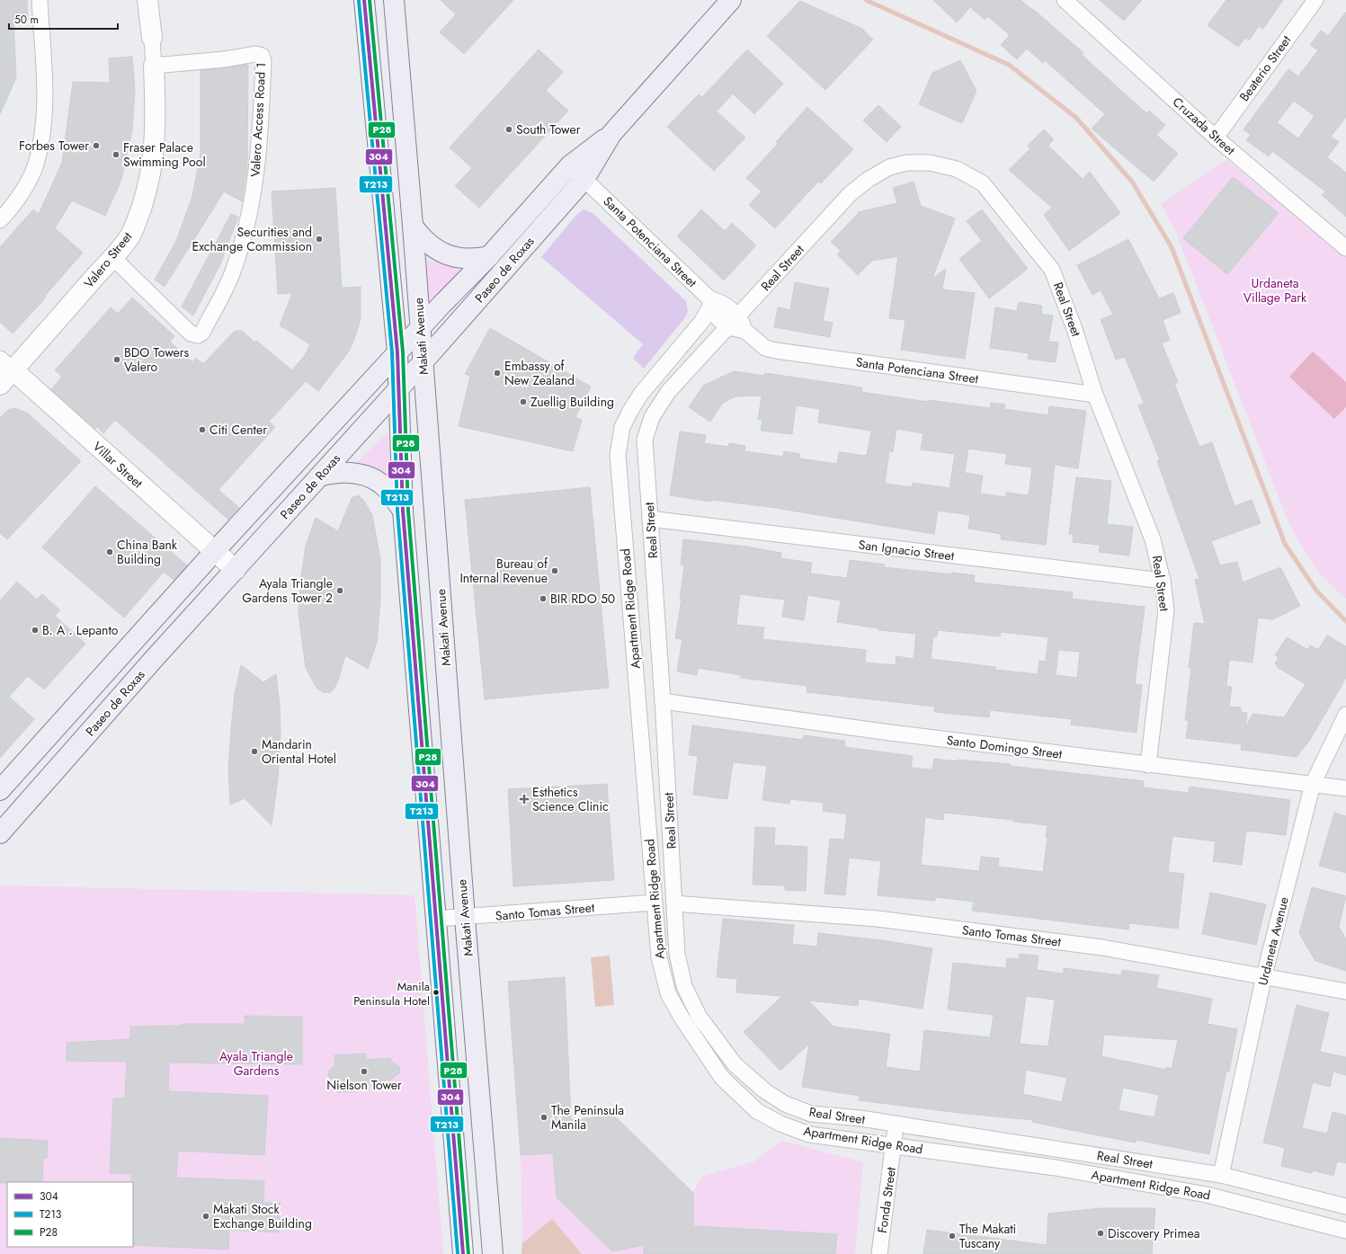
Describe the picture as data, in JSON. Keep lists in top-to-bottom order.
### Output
{
  "streets": {
    "main road": ["Paseo de Roxas", "Makati Avenue"],
    "street": [
      "Beaterio Street",
      "Valero Access Road 1",
      "Cruzada Street",
      "Santa Potenciana Street",
      "Valero Street",
      "Real Street",
      "Villar Street",
      "San Ignacio Street",
      "Apartment Ridge Road",
      "Santo Domingo Street",
      "Santo Tomas Street",
      "Urdaneta Avenue",
      "Fonda Street"
    ]
  },
  "crossings": [
    ["Beaterio Street", "Cruzada Street"],
    ["Valero Access Road 1", "Valero Street"],
    ["Santa Potenciana Street", "Real Street"],
    ["Santa Potenciana Street", "Paseo de Roxas"],
    ["Santa Potenciana Street", "Apartment Ridge Road"],
    ["Valero Street", "Villar Street"],
    ["Real Street", "San Ignacio Street"],
    ["Real Street", "Santo Domingo Street"],
    ["Real Street", "Santo Tomas Street"],
    ["Real Street", "Urdaneta Avenue"],
    ["Real Street", "Fonda Street"],
    ["Paseo de Roxas", "Makati Avenue"],
    ["Paseo de Roxas", "Villar Street"],
    ["Makati Avenue", "Santo Tomas Street"],
    ["Apartment Ridge Road", "Santo Tomas Street"],
    ["Apartment Ridge Road", "Fonda Street"],
    ["Santo Domingo Street", "Urdaneta Avenue"],
    ["Santo Tomas Street", "Urdaneta Avenue"]
  ],
  "parks": ["Urdaneta Village Park", "Ayala Triangle Gardens"],
  "places": {
    "other": [
      "South Tower",
      "Forbes Tower",
      "Fraser Palace Swimming Pool",
      "Securities and Exchange Commission",
      "BDO Towers Valero",
      "Embassy of New Zealand",
      "Zuellig Building",
      "Citi Center",
      "China Bank Building",
      "Bureau of Internal Revenue",
      "Ayala Triangle Gardens Tower 2",
      "BIR RDO 50",
      "B. A . Lepanto",
      "Mandarin Oriental Hotel",
      "Manila Peninsula Hotel",
      "Nielson Tower",
      "The Peninsula Manila",
      "Makati Stock Exchange Building",
      "Discovery Primea",
      "The Makati Tuscany"
    ],
    "health": ["Esthetics Science Clinic"]
  },
  "lines": ["transit line 304", "transit line P28", "transit line T213"],
  "legend": ["304", "T213", "P28"],
  "scale_bar": "50 m"
}
